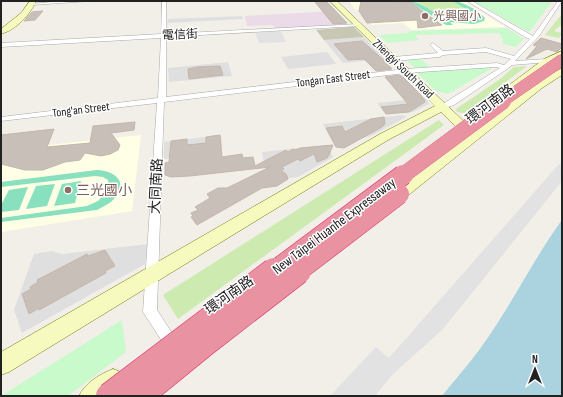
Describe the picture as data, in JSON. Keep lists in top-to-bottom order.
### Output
{
  "streets": {
    "highway": ["New Taipei Huanhe Expressaway"],
    "street": [
      "電信街",
      "Zhengyi South Road",
      "Tongan East Street",
      "環河南路",
      "Tong'an Street",
      "大同南路"
    ]
  },
  "crossings": [
    ["電信街", "Zhengyi South Road"],
    ["電信街", "大同南路"],
    ["Zhengyi South Road", "Tongan East Street"],
    ["Zhengyi South Road", "環河南路"],
    ["Tongan East Street", "環河南路"],
    ["Tongan East Street", "Tong'an Street"],
    ["Tongan East Street", "大同南路"],
    ["Tongan East Street", "New Taipei Huanhe Expressaway"],
    ["環河南路", "大同南路"],
    ["環河南路", "New Taipei Huanhe Expressaway"],
    ["Tong'an Street", "大同南路"]
  ],
  "places": ["光興國小", "三光國小"],
  "north": "top"
}
